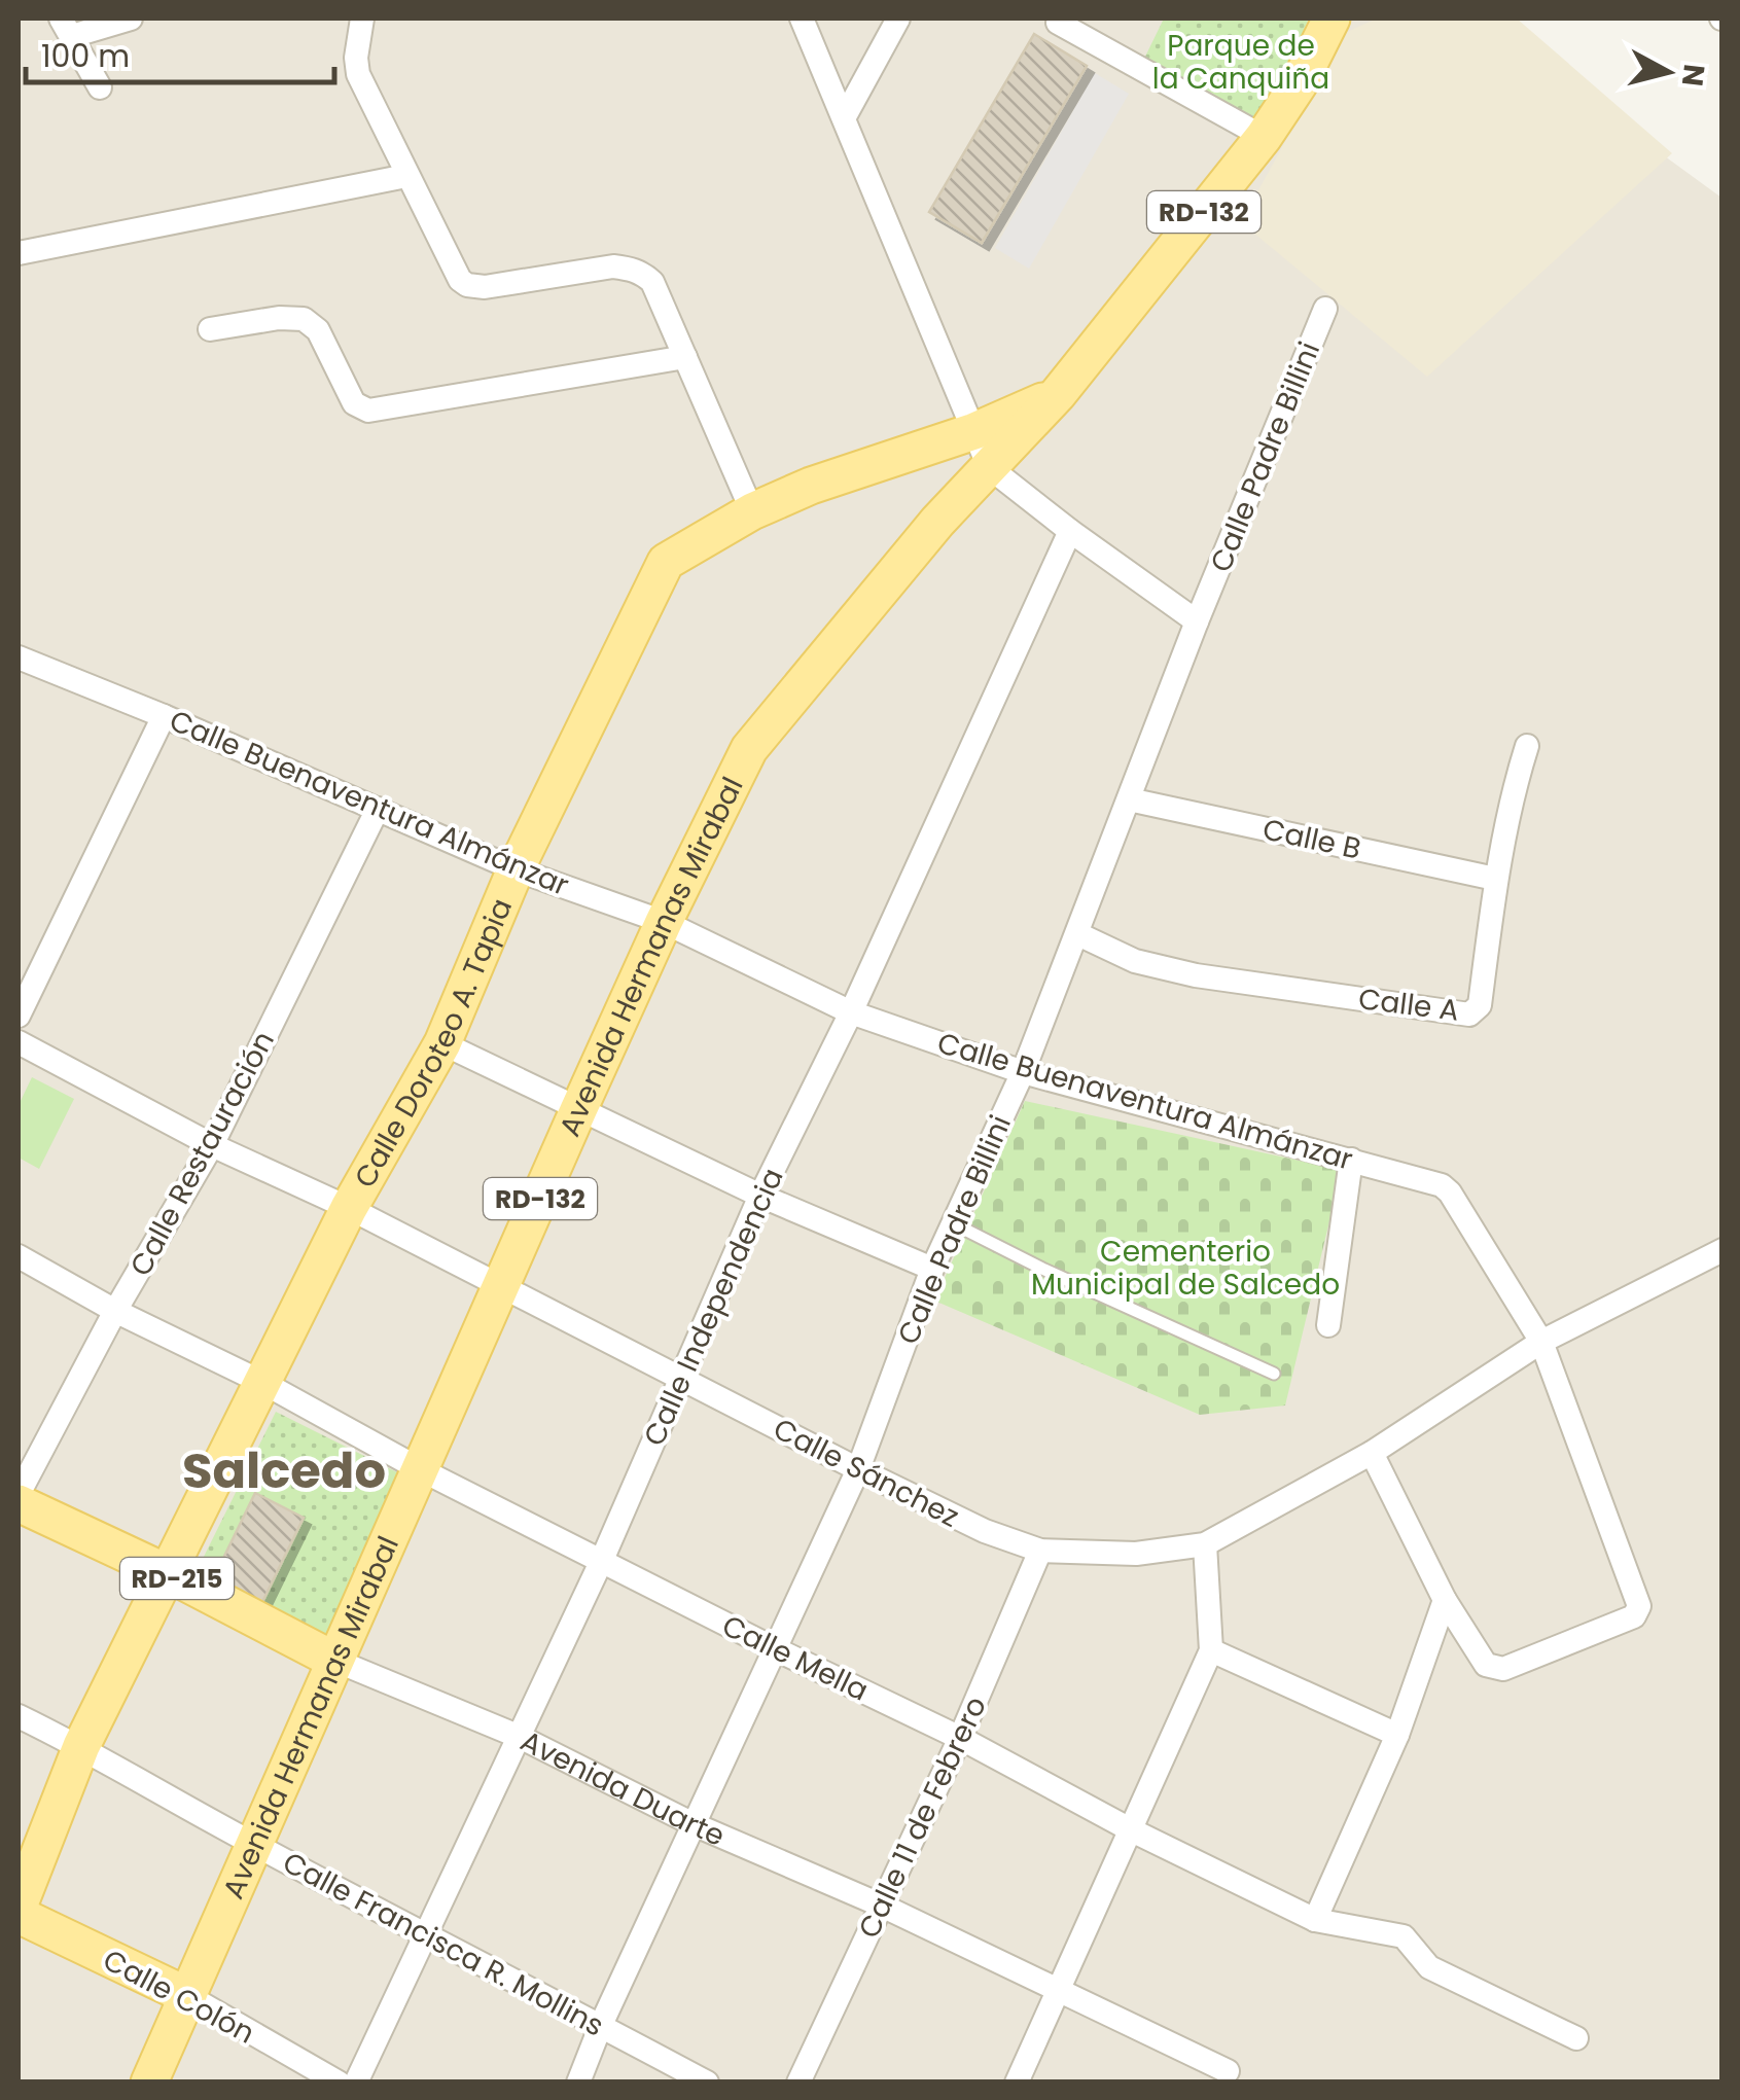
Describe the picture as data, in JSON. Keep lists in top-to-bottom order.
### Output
{
  "streets": {
    "main road": [
      "RD-132",
      "Avenida Hermanas Mirabal",
      "Calle Doroteo A. Tapia",
      "RD-215",
      "Avenida Duarte",
      "Calle Colón"
    ],
    "street": [
      "Calle Padre Billini",
      "Calle Buenaventura Almánzar",
      "Calle B",
      "Calle A",
      "Calle Restauración",
      "Calle Independencia",
      "Calle Sánchez",
      "Calle Mella",
      "Calle 11 de Febrero",
      "Calle Francisca R. Mollins"
    ]
  },
  "crossings": [
    ["Calle Padre Billini", "Calle Buenaventura Almánzar"],
    ["Calle Padre Billini", "Calle B"],
    ["Calle Padre Billini", "Calle A"],
    ["Calle Padre Billini", "Calle Sánchez"],
    ["Calle Padre Billini", "Calle Mella"],
    ["Calle Padre Billini", "Avenida Duarte"],
    ["Calle Padre Billini", "Calle Francisca R. Mollins"],
    ["Calle Buenaventura Almánzar", "Avenida Hermanas Mirabal"],
    ["Calle Buenaventura Almánzar", "Calle Doroteo A. Tapia"],
    ["Calle Buenaventura Almánzar", "Calle Restauración"],
    ["Calle Buenaventura Almánzar", "Calle Independencia"],
    ["Calle Buenaventura Almánzar", "Calle Sánchez"],
    ["Calle B", "Calle A"],
    ["Avenida Hermanas Mirabal", "Calle Doroteo A. Tapia"],
    ["Avenida Hermanas Mirabal", "Calle Sánchez"],
    ["Avenida Hermanas Mirabal", "Calle Mella"],
    ["Avenida Hermanas Mirabal", "Avenida Duarte"],
    ["Avenida Hermanas Mirabal", "Calle Francisca R. Mollins"],
    ["Avenida Hermanas Mirabal", "Calle Colón"],
    ["Calle Doroteo A. Tapia", "Calle Sánchez"],
    ["Calle Doroteo A. Tapia", "Calle Mella"],
    ["Calle Doroteo A. Tapia", "Avenida Duarte"],
    ["Calle Doroteo A. Tapia", "Calle Francisca R. Mollins"],
    ["Calle Doroteo A. Tapia", "Calle Colón"],
    ["Calle Restauración", "Calle Sánchez"],
    ["Calle Restauración", "Calle Mella"],
    ["Calle Independencia", "Calle Sánchez"],
    ["Calle Independencia", "Calle Mella"],
    ["Calle Independencia", "Avenida Duarte"],
    ["Calle Independencia", "Calle Francisca R. Mollins"],
    ["Calle Sánchez", "Calle 11 de Febrero"],
    ["Calle Mella", "Calle 11 de Febrero"],
    ["Avenida Duarte", "Calle 11 de Febrero"]
  ],
  "districts": ["Salcedo"],
  "parks": ["Parque de la Canquiña", "Cementerio Municipal de Salcedo"],
  "scale_bar": "100 m",
  "north": "right"
}
